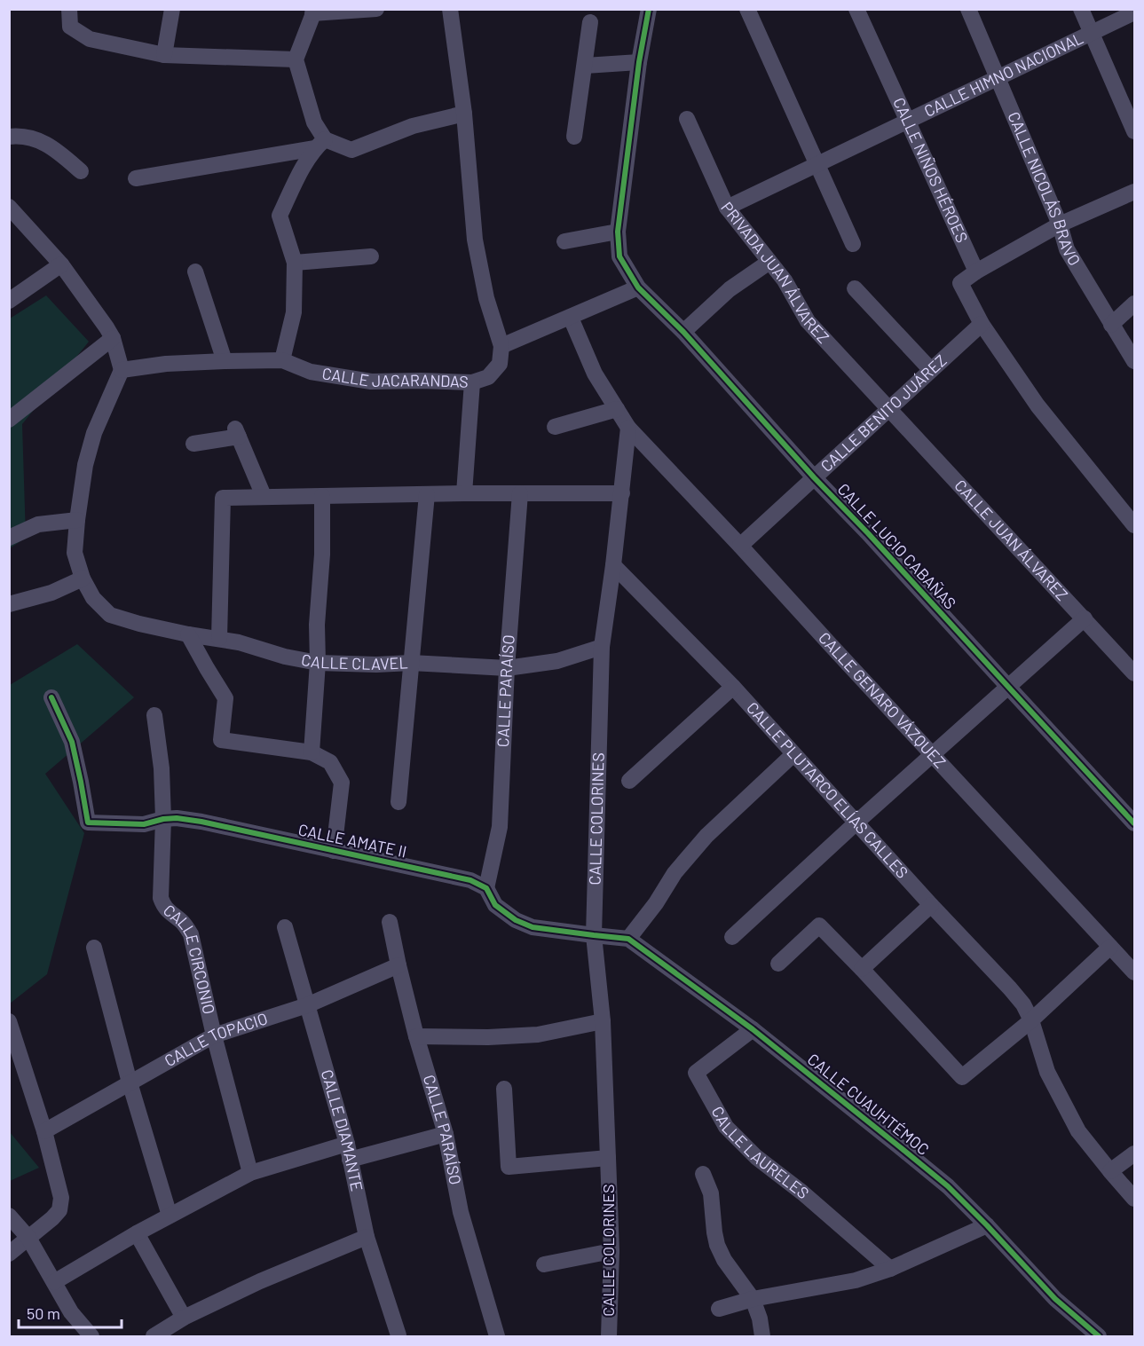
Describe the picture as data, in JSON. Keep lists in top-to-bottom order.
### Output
{
  "streets": {
    "street": [
      "CALLE HIMNO NACIONAL",
      "CALLE NIÑOS HÉROES",
      "CALLE NICOLÁS BRAVO",
      "PRIVADA JUAN ÁLVAREZ",
      "CALLE JACARANDAS",
      "CALLE BENITO JUÁREZ",
      "CALLE JUAN ÁLVAREZ",
      "CALLE LUCIO CABAÑAS",
      "CALLE CLAVEL",
      "CALLE PARAÍSO",
      "CALLE GENARO VÁZQUEZ",
      "CALLE PLUTARCO ELÍAS CALLES",
      "CALLE COLORINES",
      "CALLE AMATE II",
      "CALLE CIRCONIO",
      "CALLE TOPACIO",
      "CALLE CUAUHTÉMOC",
      "CALLE DIAMANTE",
      "CALLE LAURELES"
    ]
  },
  "crossings": [
    ["CALLE HIMNO NACIONAL", "CALLE NIÑOS HÉROES"],
    ["CALLE HIMNO NACIONAL", "CALLE NICOLÁS BRAVO"],
    ["CALLE HIMNO NACIONAL", "PRIVADA JUAN ÁLVAREZ"],
    ["PRIVADA JUAN ÁLVAREZ", "CALLE BENITO JUÁREZ"],
    ["PRIVADA JUAN ÁLVAREZ", "CALLE JUAN ÁLVAREZ"],
    ["CALLE BENITO JUÁREZ", "CALLE JUAN ÁLVAREZ"],
    ["CALLE BENITO JUÁREZ", "CALLE LUCIO CABAÑAS"],
    ["CALLE BENITO JUÁREZ", "CALLE GENARO VÁZQUEZ"],
    ["CALLE CLAVEL", "CALLE PARAÍSO"],
    ["CALLE CLAVEL", "CALLE COLORINES"],
    ["CALLE PARAÍSO", "CALLE AMATE II"],
    ["CALLE PARAÍSO", "CALLE TOPACIO"],
    ["CALLE GENARO VÁZQUEZ", "CALLE COLORINES"],
    ["CALLE PLUTARCO ELÍAS CALLES", "CALLE COLORINES"],
    ["CALLE AMATE II", "CALLE CIRCONIO"],
    ["CALLE CIRCONIO", "CALLE TOPACIO"],
    ["CALLE TOPACIO", "CALLE DIAMANTE"],
    ["CALLE CUAUHTÉMOC", "CALLE LAURELES"]
  ],
  "scale_bar": "50 m"
}
